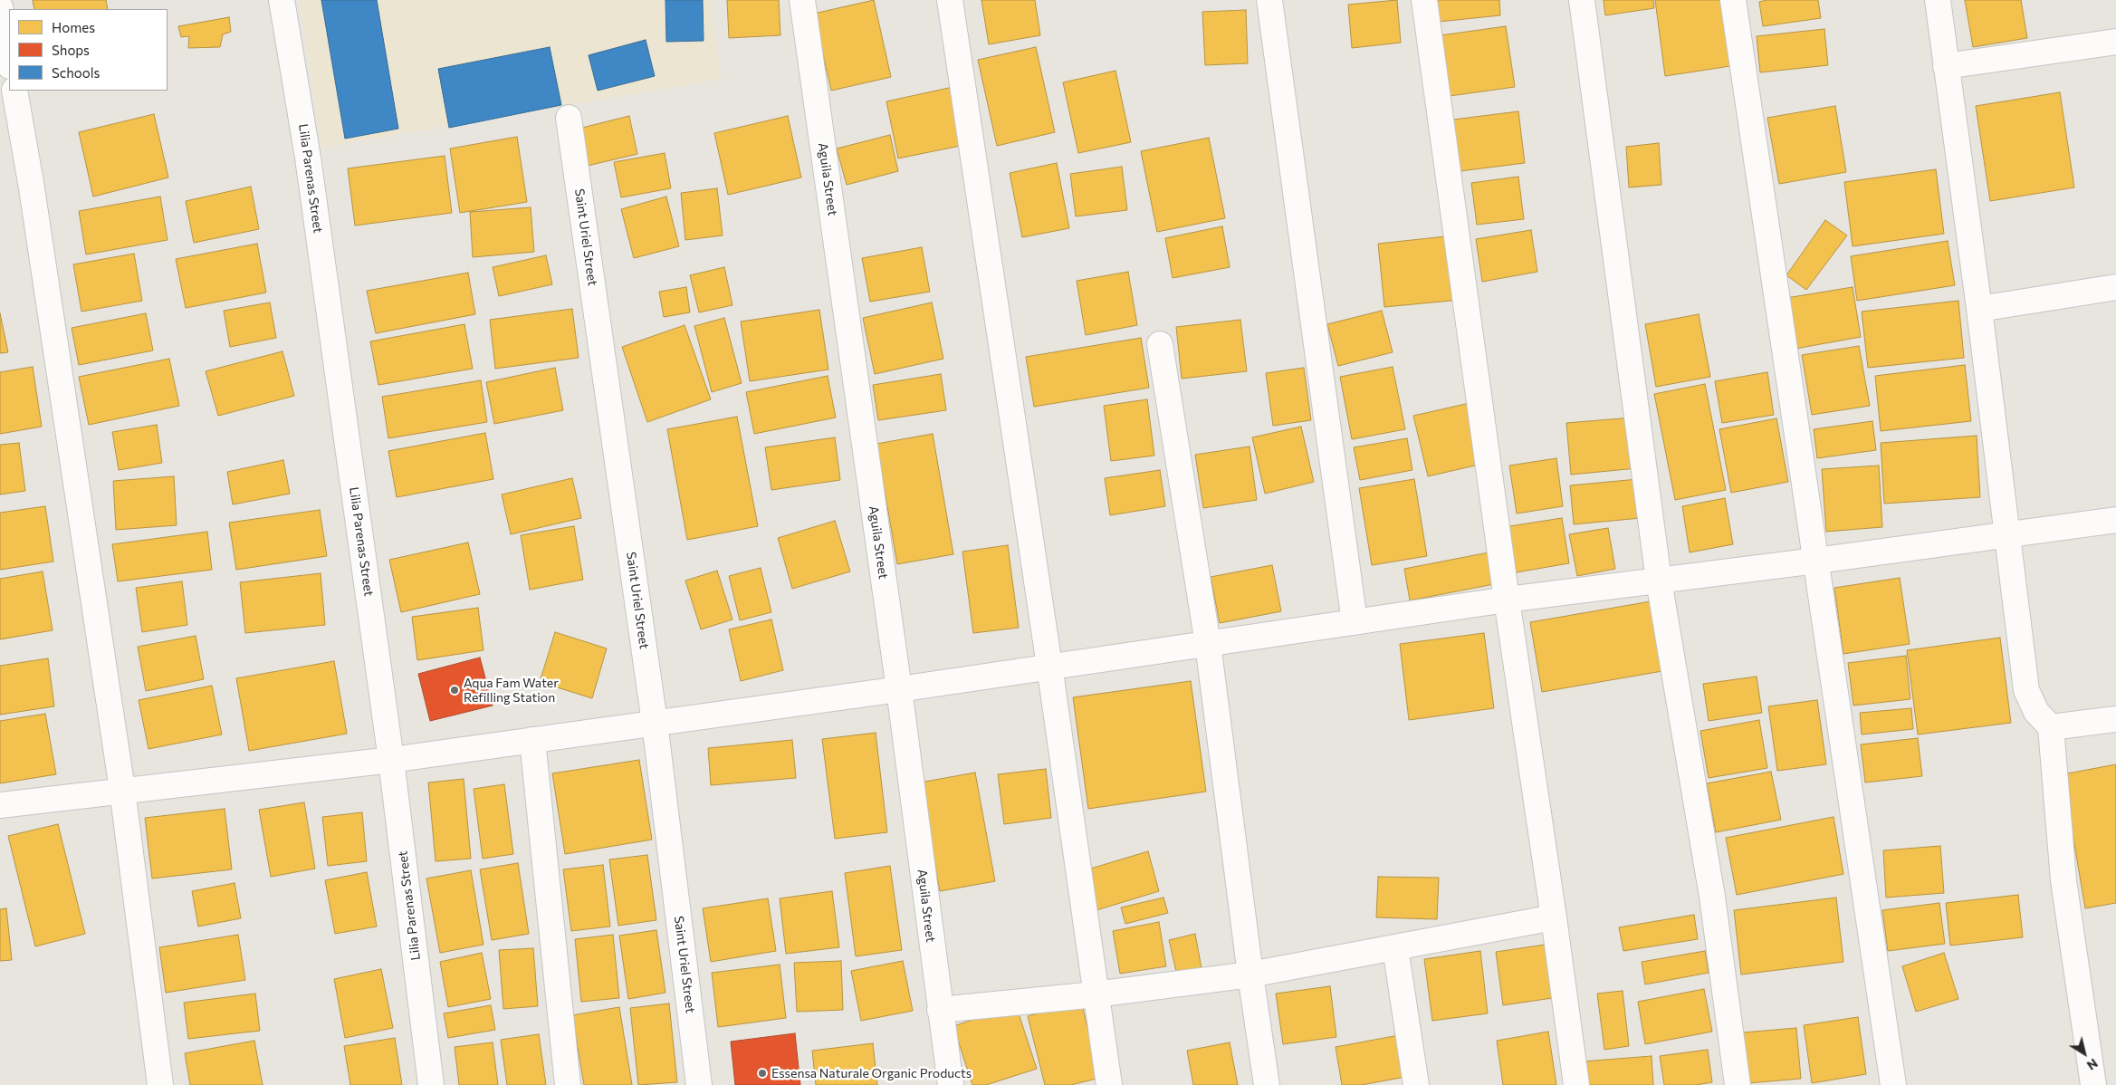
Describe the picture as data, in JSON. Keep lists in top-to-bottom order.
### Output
{
  "streets": {
    "street": ["Lilia Parenas Street", "Aguila Street", "Saint Uriel Street"]
  },
  "places": ["Aqua Fam Water Refilling Station", "Essensa Naturale Organic Products"],
  "legend": ["Homes", "Shops", "Schools"],
  "north": "bottom right"
}
